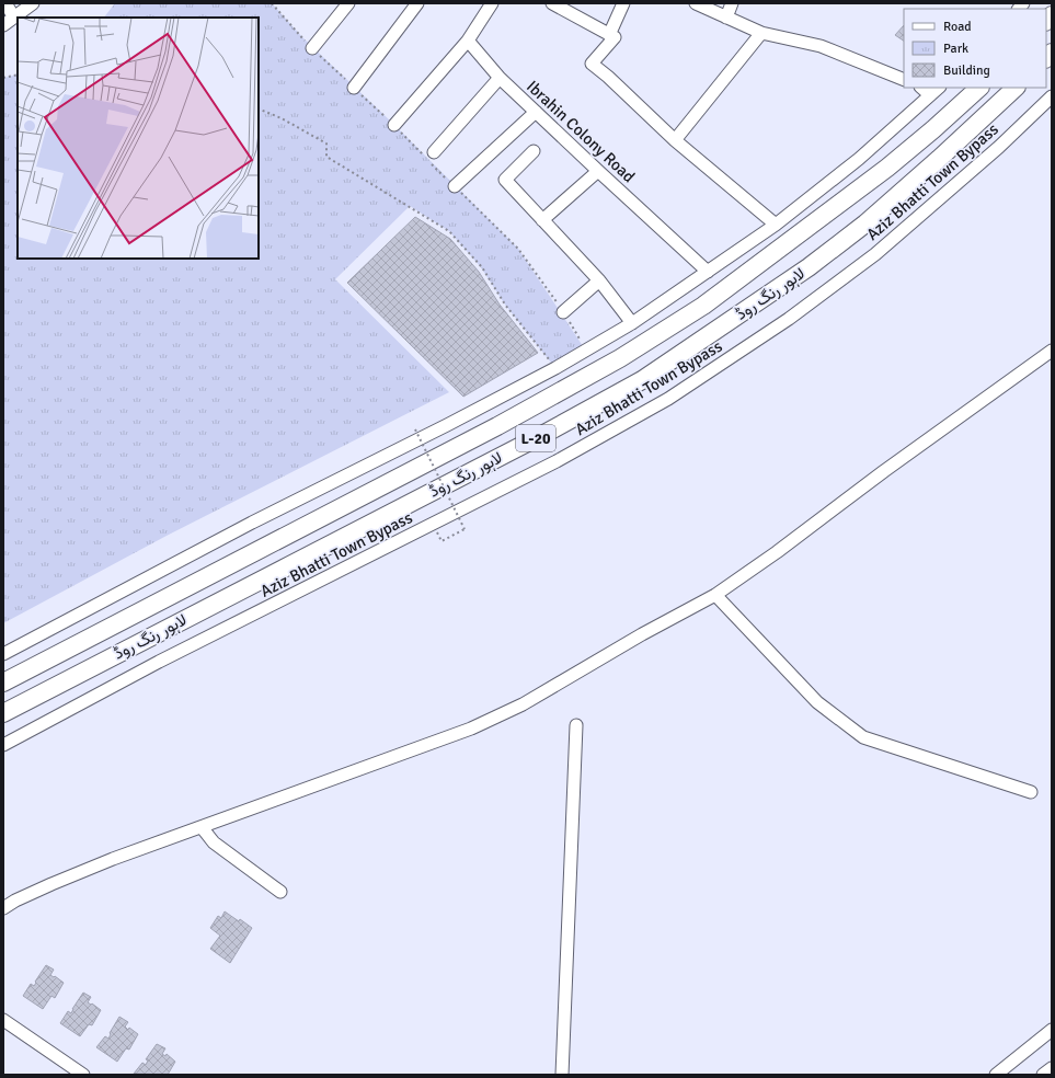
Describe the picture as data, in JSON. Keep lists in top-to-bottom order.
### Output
{
  "streets": {
    "highway": ["لاہور رنگ روڈ", "L-20"],
    "street": ["Ibrahin Colony Road", "Aziz Bhatti Town Bypass"]
  },
  "legend": ["Road", "Park", "Building"]
}
